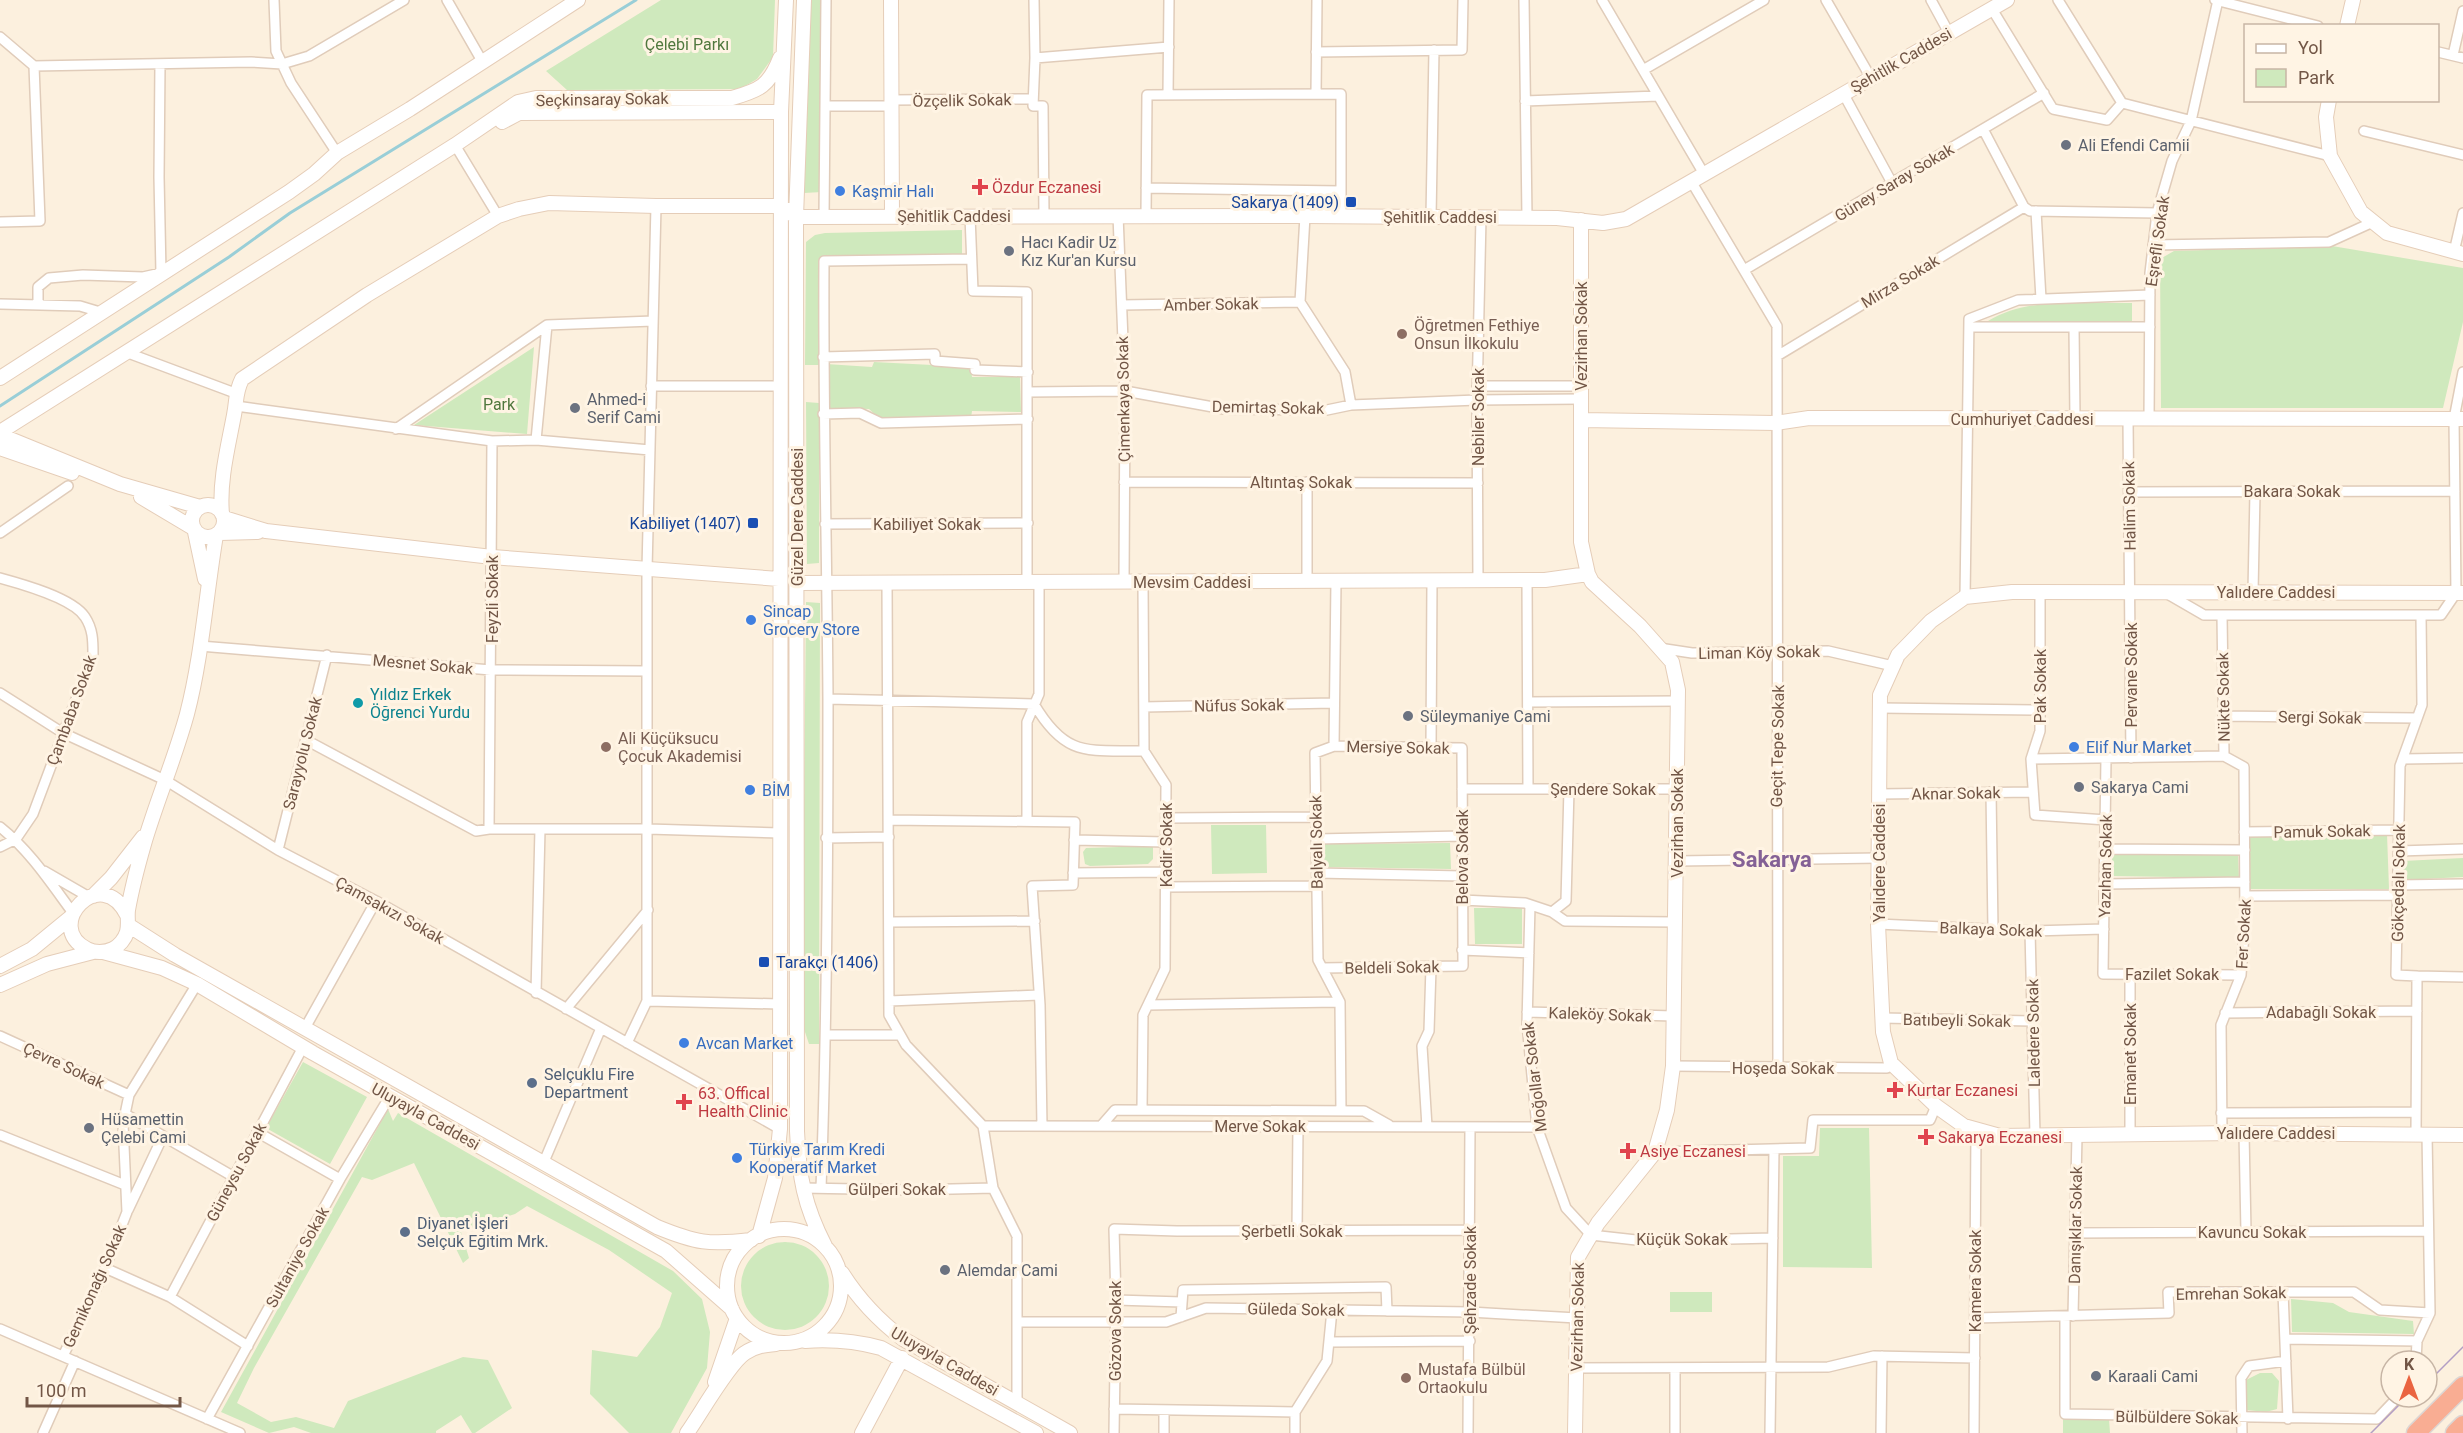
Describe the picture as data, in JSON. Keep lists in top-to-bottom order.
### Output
{
  "streets": {
    "street": [
      "Şehitlik Caddesi",
      "Seçkinsaray Sokak",
      "Özçelik Sokak",
      "Güney Saray Sokak",
      "Eşrefli Sokak",
      "Mirza Sokak",
      "Amber Sokak",
      "Vezirhan Sokak",
      "Çimenkaya Sokak",
      "Demirtaş Sokak",
      "Nebiler Sokak",
      "Cumhuriyet Caddesi",
      "Altıntaş Sokak",
      "Bakara Sokak",
      "Halim Sokak",
      "Güzel Dere Caddesi",
      "Kabiliyet Sokak",
      "Mevsim Caddesi",
      "Yalıdere Caddesi",
      "Feyzli Sokak",
      "Liman Köy Sokak",
      "Mesnet Sokak",
      "Pervane Sokak",
      "Pak Sokak",
      "Nükte Sokak",
      "Nüfus Sokak",
      "Çambaba Sokak",
      "Sergi Sokak",
      "Geçit Tepe Sokak",
      "Mersiye Sokak",
      "Sarayyolu Sokak",
      "Şendere Sokak",
      "Aknar Sokak",
      "Pamuk Sokak",
      "Balyalı Sokak",
      "Kadir Sokak",
      "Belova Sokak",
      "Yazıhan Sokak",
      "Gökçedalı Sokak",
      "Çamsakızı Sokak",
      "Balkaya Sokak",
      "Fer Sokak",
      "Beldeli Sokak",
      "Fazilet Sokak",
      "Adabağlı Sokak",
      "Kaleköy Sokak",
      "Batıbeyli Sokak",
      "Laledere Sokak",
      "Emanet Sokak",
      "Çevre Sokak",
      "Hoşeda Sokak",
      "Moğollar Sokak",
      "Uluyayla Caddesi",
      "Merve Sokak",
      "Güneysu Sokak",
      "Gülperi Sokak",
      "Danışıklar Sokak",
      "Şerbetli Sokak",
      "Kavuncu Sokak",
      "Küçük Sokak",
      "Sultaniye Sokak",
      "Şehzade Sokak",
      "Kamera Sokak",
      "Gemikonağı Sokak",
      "Emrehan Sokak",
      "Güleda Sokak",
      "Gözova Sokak",
      "Bülbüldere Sokak"
    ]
  },
  "crossings": [
    ["Şehitlik Caddesi", "Vezirhan Sokak"],
    ["Şehitlik Caddesi", "Çimenkaya Sokak"],
    ["Şehitlik Caddesi", "Nebiler Sokak"],
    ["Şehitlik Caddesi", "Güzel Dere Caddesi"],
    ["Şehitlik Caddesi", "Geçit Tepe Sokak"],
    ["Seçkinsaray Sokak", "Güzel Dere Caddesi"],
    ["Güney Saray Sokak", "Geçit Tepe Sokak"],
    ["Eşrefli Sokak", "Cumhuriyet Caddesi"],
    ["Mirza Sokak", "Geçit Tepe Sokak"],
    ["Amber Sokak", "Çimenkaya Sokak"],
    ["Vezirhan Sokak", "Demirtaş Sokak"],
    ["Vezirhan Sokak", "Cumhuriyet Caddesi"],
    ["Vezirhan Sokak", "Mevsim Caddesi"],
    ["Vezirhan Sokak", "Liman Köy Sokak"],
    ["Vezirhan Sokak", "Şendere Sokak"],
    ["Vezirhan Sokak", "Kaleköy Sokak"],
    ["Vezirhan Sokak", "Hoşeda Sokak"],
    ["Vezirhan Sokak", "Moğollar Sokak"],
    ["Vezirhan Sokak", "Küçük Sokak"],
    ["Vezirhan Sokak", "Güleda Sokak"],
    ["Çimenkaya Sokak", "Demirtaş Sokak"],
    ["Çimenkaya Sokak", "Altıntaş Sokak"],
    ["Çimenkaya Sokak", "Mevsim Caddesi"],
    ["Demirtaş Sokak", "Nebiler Sokak"],
    ["Nebiler Sokak", "Altıntaş Sokak"],
    ["Nebiler Sokak", "Mevsim Caddesi"],
    ["Cumhuriyet Caddesi", "Halim Sokak"],
    ["Cumhuriyet Caddesi", "Geçit Tepe Sokak"],
    ["Bakara Sokak", "Halim Sokak"],
    ["Halim Sokak", "Yalıdere Caddesi"],
    ["Halim Sokak", "Pervane Sokak"],
    ["Güzel Dere Caddesi", "Mevsim Caddesi"],
    ["Güzel Dere Caddesi", "Çamsakızı Sokak"],
    ["Güzel Dere Caddesi", "Uluyayla Caddesi"],
    ["Güzel Dere Caddesi", "Gülperi Sokak"],
    ["Mevsim Caddesi", "Şendere Sokak"],
    ["Yalıdere Caddesi", "Liman Köy Sokak"],
    ["Yalıdere Caddesi", "Pervane Sokak"],
    ["Yalıdere Caddesi", "Pak Sokak"],
    ["Yalıdere Caddesi", "Aknar Sokak"],
    ["Yalıdere Caddesi", "Balkaya Sokak"],
    ["Yalıdere Caddesi", "Fer Sokak"],
    ["Yalıdere Caddesi", "Batıbeyli Sokak"],
    ["Yalıdere Caddesi", "Laledere Sokak"],
    ["Yalıdere Caddesi", "Emanet Sokak"],
    ["Yalıdere Caddesi", "Hoşeda Sokak"],
    ["Yalıdere Caddesi", "Danışıklar Sokak"],
    ["Yalıdere Caddesi", "Kamera Sokak"],
    ["Feyzli Sokak", "Mesnet Sokak"],
    ["Liman Köy Sokak", "Geçit Tepe Sokak"],
    ["Mesnet Sokak", "Sarayyolu Sokak"],
    ["Pak Sokak", "Aknar Sokak"],
    ["Pak Sokak", "Yazıhan Sokak"],
    ["Nükte Sokak", "Sergi Sokak"],
    ["Nükte Sokak", "Fer Sokak"],
    ["Çambaba Sokak", "Çamsakızı Sokak"],
    ["Sergi Sokak", "Gökçedalı Sokak"],
    ["Geçit Tepe Sokak", "Hoşeda Sokak"],
    ["Mersiye Sokak", "Balyalı Sokak"],
    ["Mersiye Sokak", "Belova Sokak"],
    ["Sarayyolu Sokak", "Çamsakızı Sokak"],
    ["Şendere Sokak", "Belova Sokak"],
    ["Pamuk Sokak", "Gökçedalı Sokak"],
    ["Pamuk Sokak", "Fer Sokak"],
    ["Balyalı Sokak", "Beldeli Sokak"],
    ["Belova Sokak", "Beldeli Sokak"],
    ["Yazıhan Sokak", "Balkaya Sokak"],
    ["Yazıhan Sokak", "Fazilet Sokak"],
    ["Balkaya Sokak", "Laledere Sokak"],
    ["Fer Sokak", "Fazilet Sokak"],
    ["Fer Sokak", "Adabağlı Sokak"],
    ["Fazilet Sokak", "Emanet Sokak"],
    ["Kaleköy Sokak", "Moğollar Sokak"],
    ["Batıbeyli Sokak", "Laledere Sokak"],
    ["Çevre Sokak", "Gemikonağı Sokak"],
    ["Moğollar Sokak", "Merve Sokak"],
    ["Moğollar Sokak", "Küçük Sokak"],
    ["Uluyayla Caddesi", "Güneysu Sokak"],
    ["Uluyayla Caddesi", "Sultaniye Sokak"],
    ["Uluyayla Caddesi", "Gemikonağı Sokak"],
    ["Merve Sokak", "Şehzade Sokak"],
    ["Danışıklar Sokak", "Kavuncu Sokak"],
    ["Danışıklar Sokak", "Emrehan Sokak"],
    ["Danışıklar Sokak", "Bülbüldere Sokak"],
    ["Şerbetli Sokak", "Şehzade Sokak"],
    ["Şerbetli Sokak", "Gözova Sokak"],
    ["Şehzade Sokak", "Güleda Sokak"],
    ["Kamera Sokak", "Emrehan Sokak"],
    ["Güleda Sokak", "Gözova Sokak"]
  ],
  "districts": ["Sakarya"],
  "parks": ["Çelebi Parkı", "Park"],
  "places": {
    "other": [
      "Ali Efendi Camii",
      "Kaşmir Halı",
      "Hacı Kadir Uz Kız Kur'an Kursu",
      "Öğretmen Fethiye Onsun İlkokulu",
      "Ahmed-i Serif Cami",
      "Sincap Grocery Store",
      "Yıldız Erkek Öğrenci Yurdu",
      "Süleymaniye Cami",
      "Ali Küçüksucu Çocuk Akademisi",
      "Elif Nur Market",
      "Sakarya Cami",
      "BİM",
      "Avcan Market",
      "Selçuklu Fire Department",
      "Hüsamettin Çelebi Cami",
      "Türkiye Tarım Kredi Kooperatif Market",
      "Diyanet İşleri Selçuk Eğitim Mrk.",
      "Alemdar Cami",
      "Karaali Cami",
      "Mustafa Bülbül Ortaokulu"
    ],
    "health": [
      "Özdur Eczanesi",
      "Kurtar Eczanesi",
      "63. Offical Health Clinic",
      "Sakarya Eczanesi",
      "Asiye Eczanesi"
    ],
    "transit": ["Sakarya (1409)", "Kabiliyet (1407)", "Tarakçı (1406)"]
  },
  "legend": ["Yol", "Park"],
  "scale_bar": "100 m",
  "north": "top"
}
